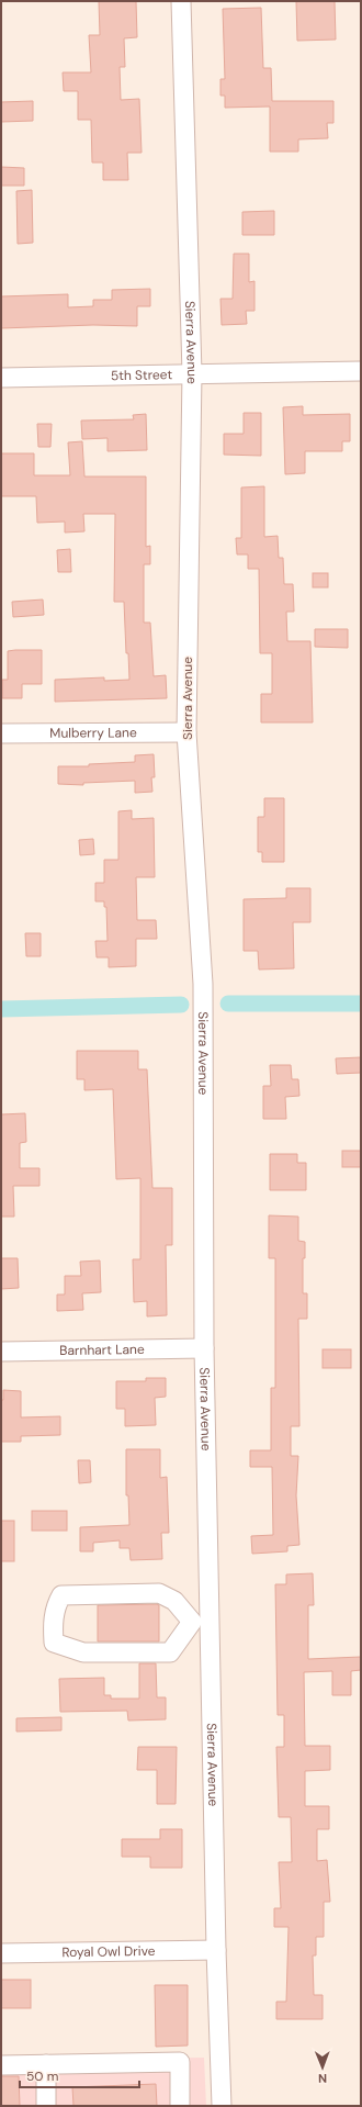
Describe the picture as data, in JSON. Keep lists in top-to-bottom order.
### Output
{
  "streets": {
    "street": [
      "Sierra Avenue",
      "5th Street",
      "Mulberry Lane",
      "Barnhart Lane",
      "Royal Owl Drive"
    ]
  },
  "crossings": [
    ["Sierra Avenue", "5th Street"],
    ["Sierra Avenue", "Mulberry Lane"],
    ["Sierra Avenue", "Barnhart Lane"],
    ["Sierra Avenue", "Royal Owl Drive"]
  ],
  "scale_bar": "50 m",
  "north": "bottom"
}
